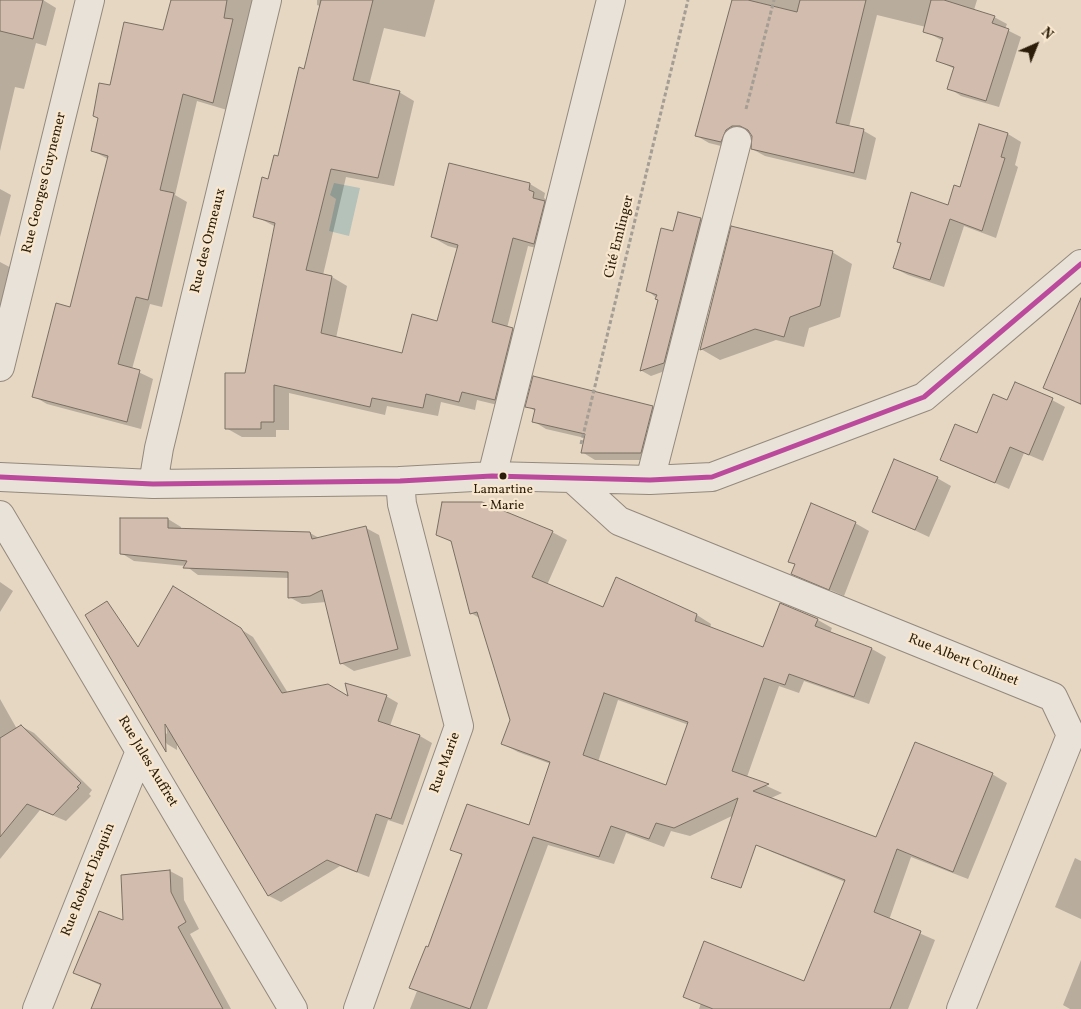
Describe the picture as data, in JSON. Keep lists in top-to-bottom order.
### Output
{
  "streets": {
    "street": [
      "Rue Georges Guynemer",
      "Rue des Ormeaux",
      "Rue Albert Collinet",
      "Rue Jules Auffret",
      "Rue Marie",
      "Rue Robert Diaquin"
    ],
    "path": ["Cité Emlinger"]
  },
  "crossings": [
    ["Cité Emlinger", "Rue Albert Collinet"],
    ["Rue Jules Auffret", "Rue Robert Diaquin"]
  ],
  "places": ["Lamartine - Marie"],
  "north": "top right"
}
